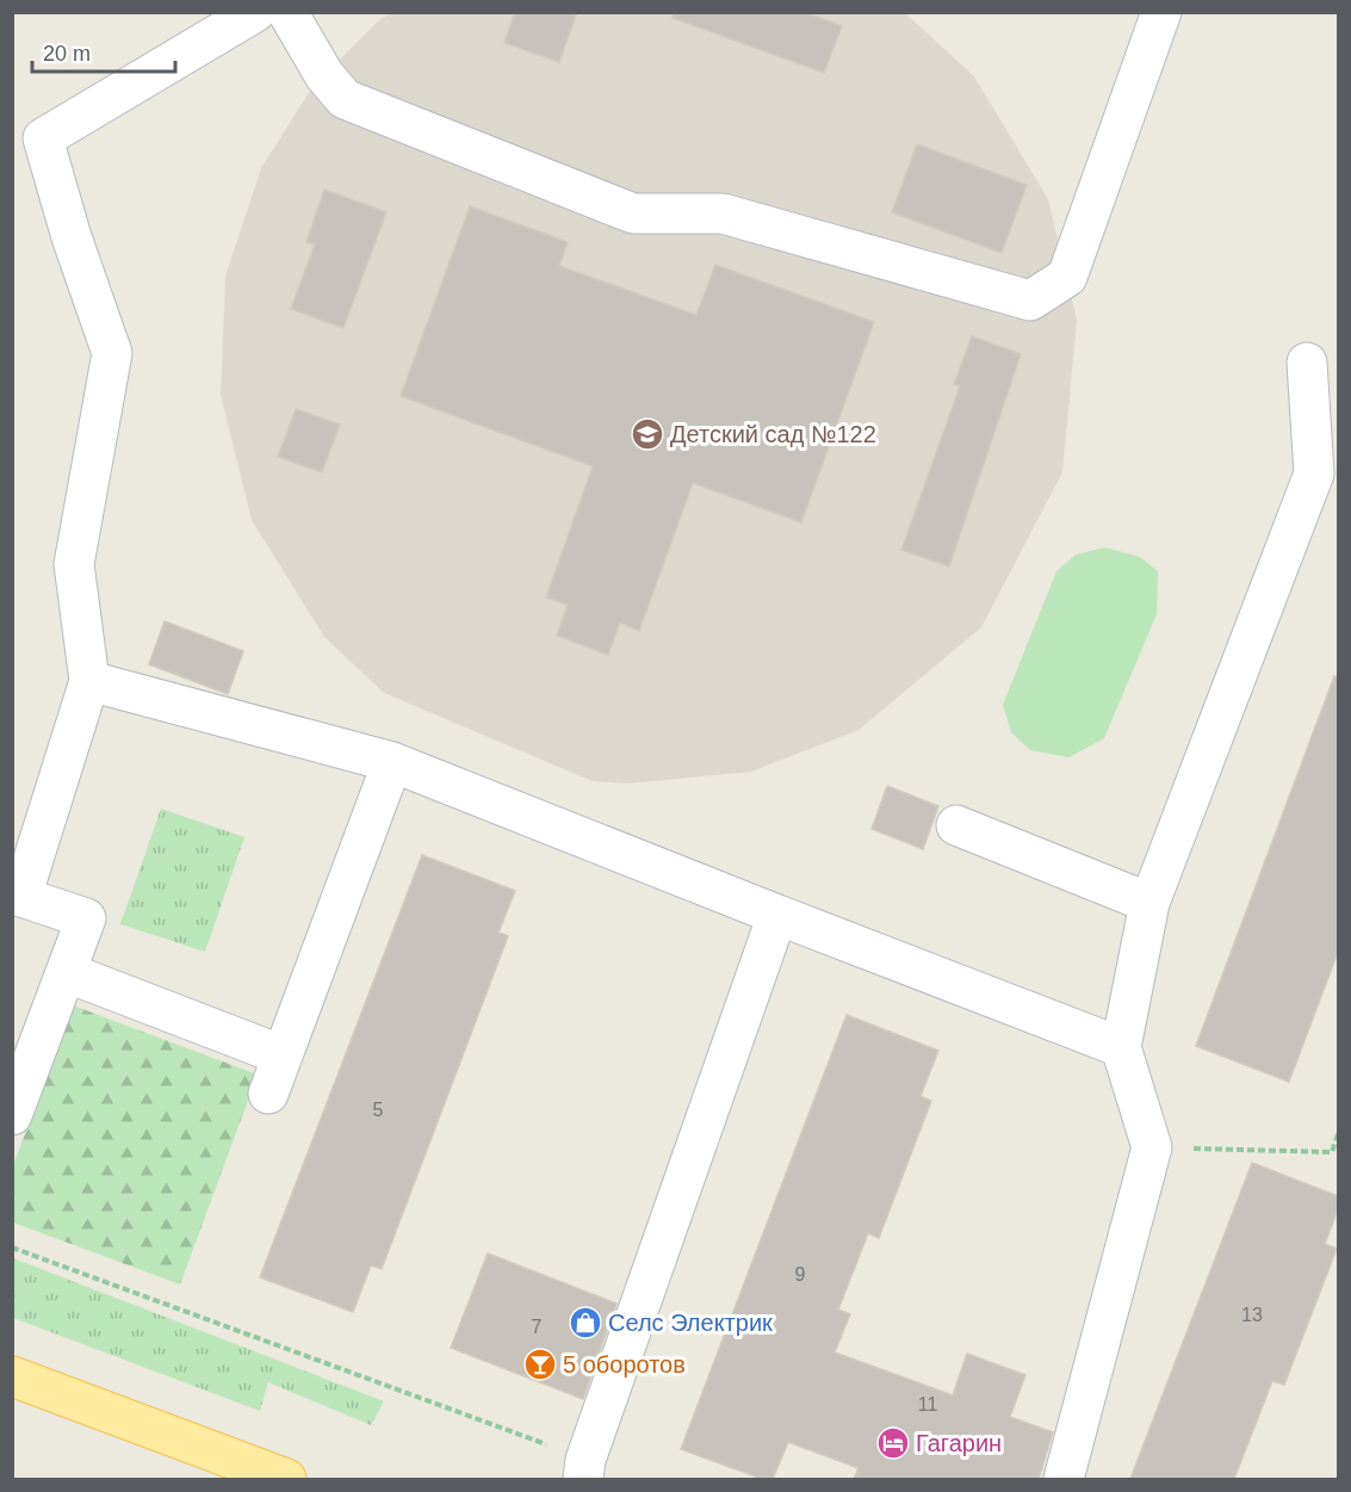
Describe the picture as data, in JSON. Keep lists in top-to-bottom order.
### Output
{
  "places": {
    "school or university": ["Детский сад №122"],
    "shop": ["Селс Электрик"],
    "bar": ["5 оборотов"],
    "hotel": ["Гагарин"]
  },
  "house_numbers": [
    "5",
    "9",
    "13",
    "7",
    "11"
  ],
  "scale_bar": "20 m"
}
